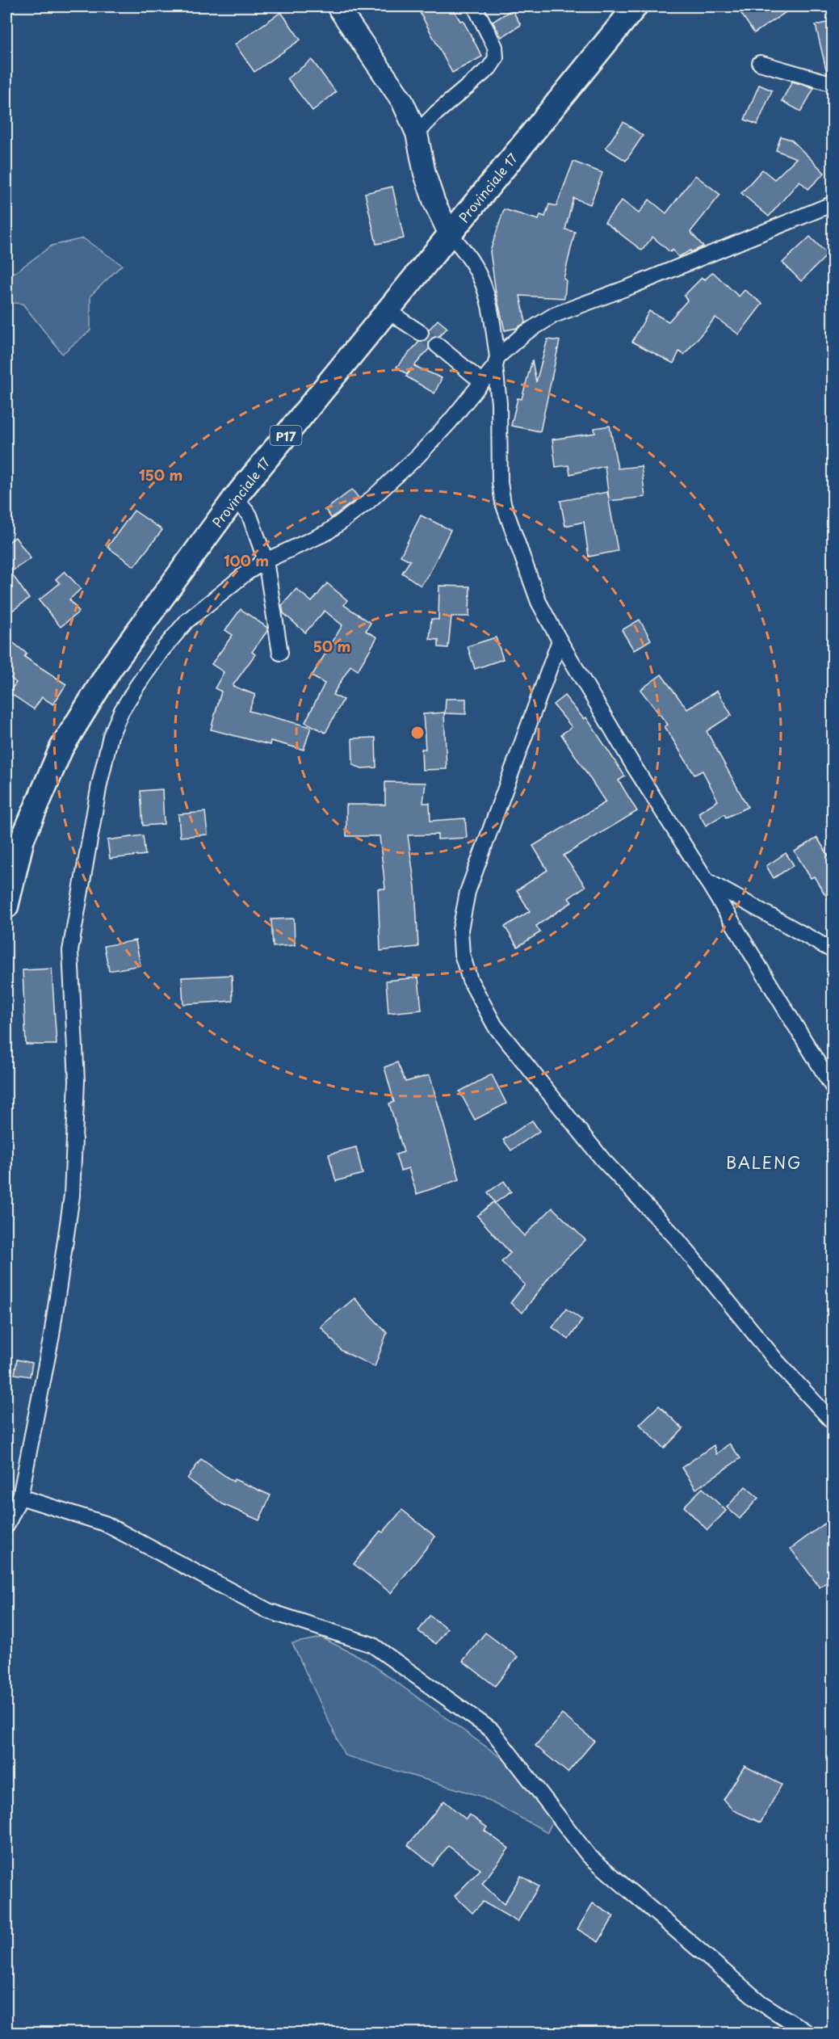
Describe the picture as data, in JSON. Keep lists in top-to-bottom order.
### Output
{
  "streets": {
    "main road": ["Provinciale 17", "P17"]
  },
  "districts": ["BALENG"],
  "rings": ["150 m", "100 m", "50 m"]
}
